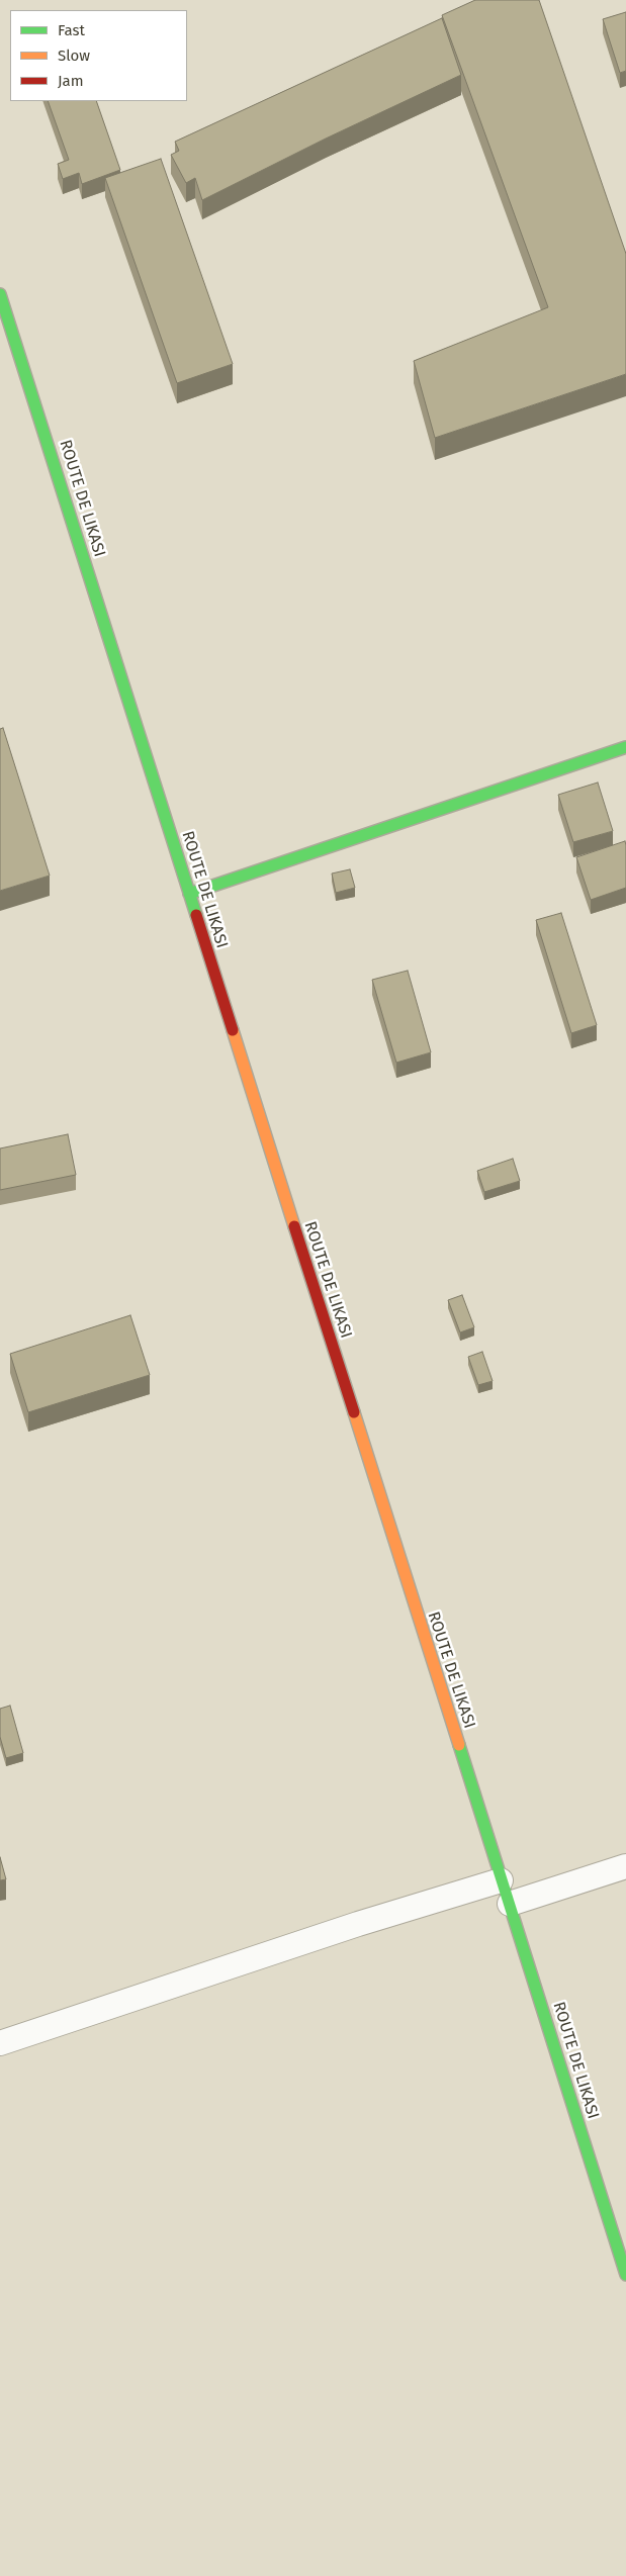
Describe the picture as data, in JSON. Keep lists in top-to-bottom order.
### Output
{
  "streets": {
    "main road": ["ROUTE DE LIKASI"]
  },
  "legend": ["Fast", "Slow", "Jam"]
}
